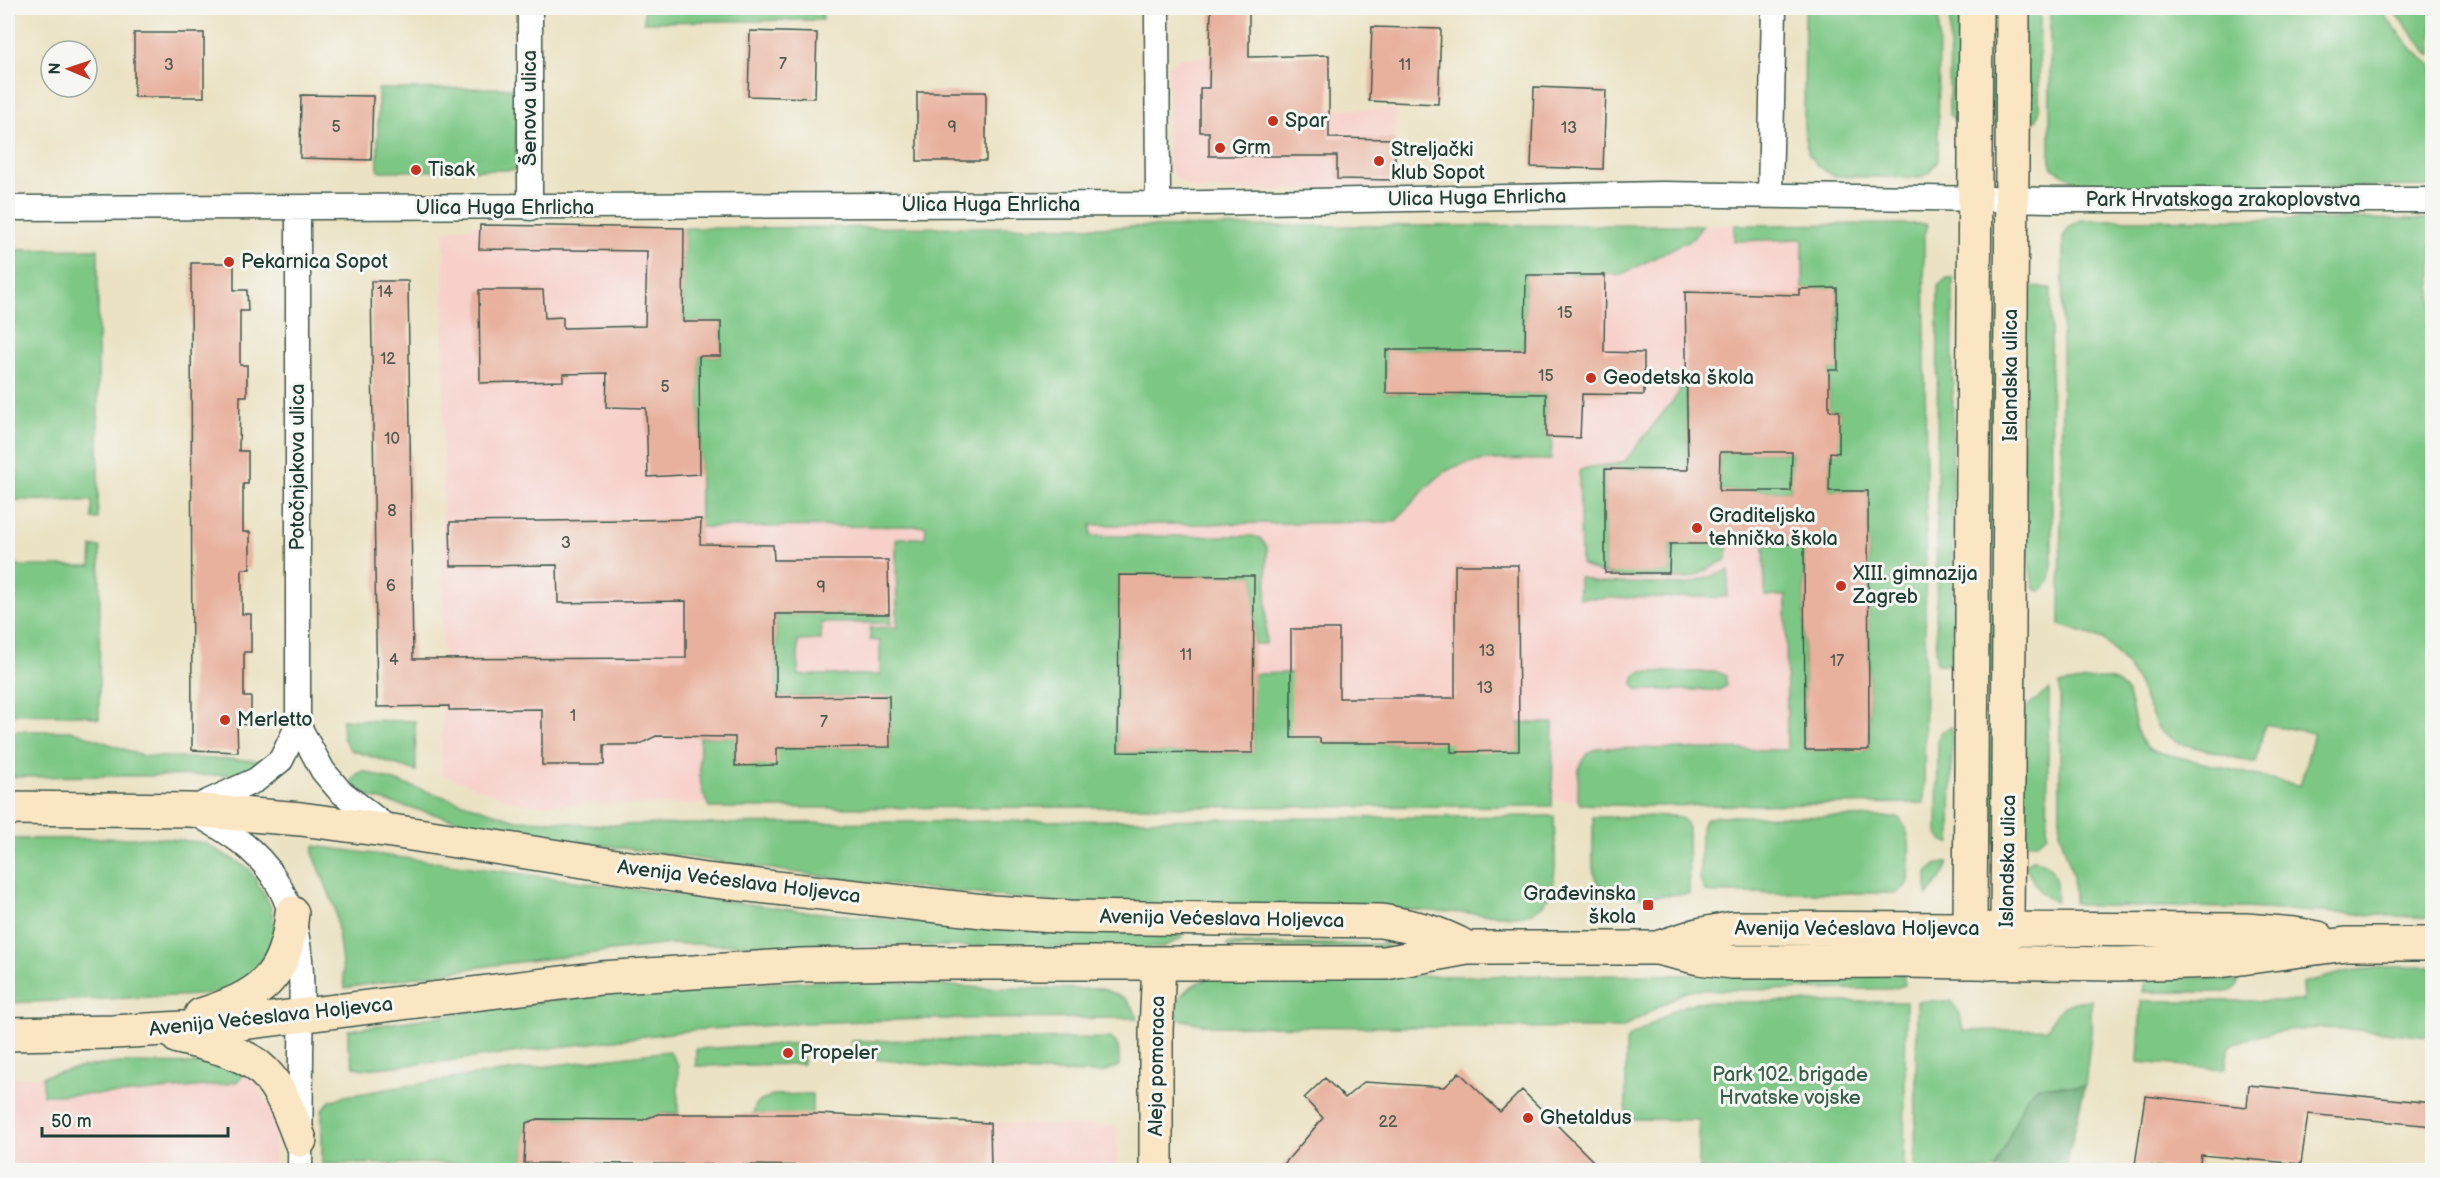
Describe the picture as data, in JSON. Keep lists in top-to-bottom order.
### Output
{
  "streets": {
    "street": [
      "Šenova ulica",
      "Ulica Huga Ehrlicha",
      "Park Hrvatskoga zrakoplovstva",
      "Islandska ulica",
      "Potočnjakova ulica",
      "Avenija Većeslava Holjevca",
      "Aleja pomoraca"
    ]
  },
  "crossings": [
    ["Šenova ulica", "Ulica Huga Ehrlicha"],
    ["Ulica Huga Ehrlicha", "Park Hrvatskoga zrakoplovstva"],
    ["Ulica Huga Ehrlicha", "Islandska ulica"],
    ["Ulica Huga Ehrlicha", "Potočnjakova ulica"],
    ["Park Hrvatskoga zrakoplovstva", "Islandska ulica"],
    ["Islandska ulica", "Avenija Većeslava Holjevca"],
    ["Potočnjakova ulica", "Avenija Većeslava Holjevca"],
    ["Avenija Većeslava Holjevca", "Aleja pomoraca"]
  ],
  "parks": ["Park 102. brigade Hrvatske vojske"],
  "places": {
    "other": [
      "Spar",
      "Grm",
      "Streljački klub Sopot",
      "Tisak",
      "Pekarnica Sopot",
      "Geodetska škola",
      "Graditeljska tehnička škola",
      "XIII. gimnazija Zagreb",
      "Merletto",
      "Propeler",
      "Ghetaldus"
    ],
    "transit": ["Građevinska škola"]
  },
  "house_numbers": [
    "7",
    "3",
    "11",
    "5",
    "9",
    "13",
    "14",
    "15",
    "12",
    "15",
    "5",
    "10",
    "8",
    "3",
    "6",
    "9",
    "13",
    "11",
    "4",
    "17",
    "13",
    "1",
    "7",
    "22"
  ],
  "scale_bar": "50 m",
  "north": "left"
}
